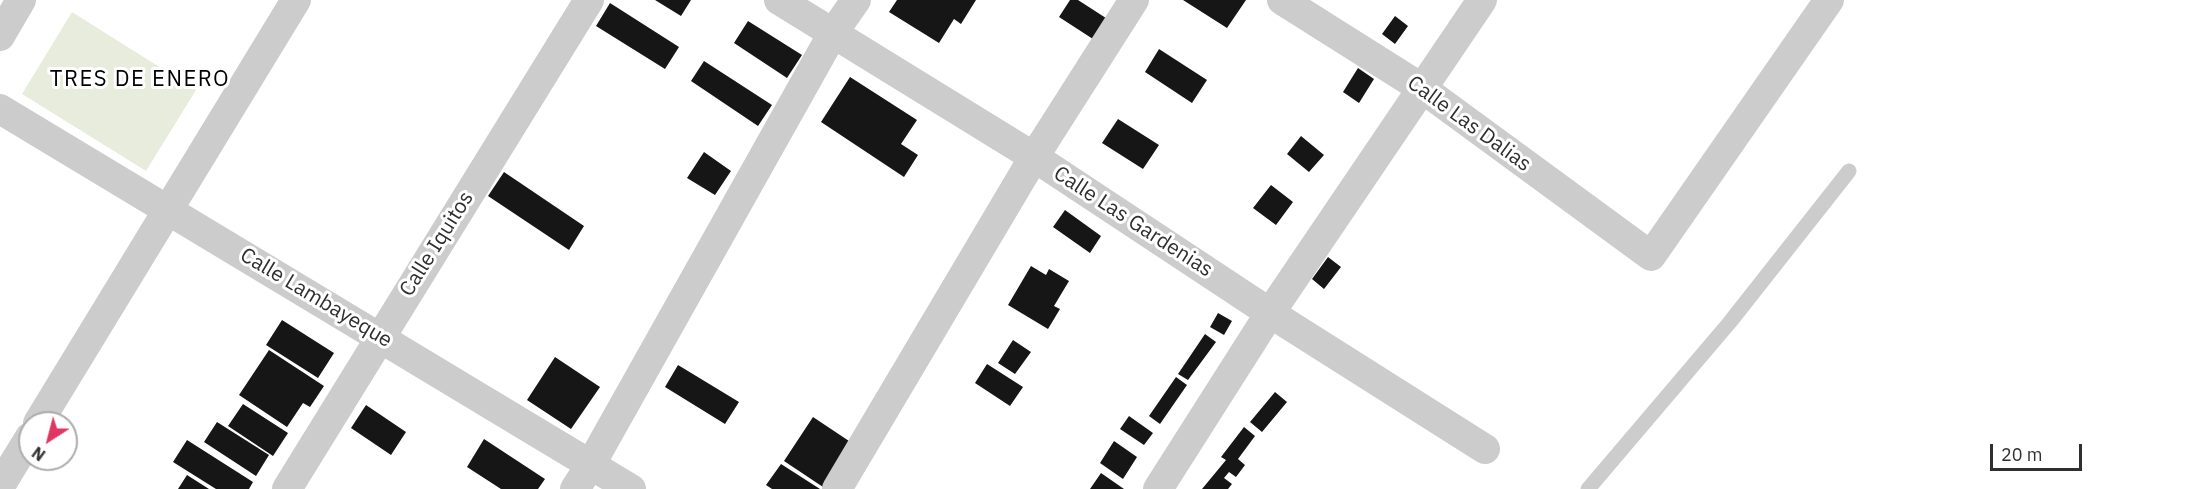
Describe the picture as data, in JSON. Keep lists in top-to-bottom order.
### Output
{
  "streets": {
    "street": [
      "Calle Las Dalias",
      "Calle Las Gardenias",
      "Calle Iquitos",
      "Calle Lambayeque"
    ]
  },
  "crossings": [
    ["Calle Iquitos", "Calle Lambayeque"]
  ],
  "districts": ["TRES DE ENERO"],
  "scale_bar": "20 m",
  "north": "bottom left"
}
